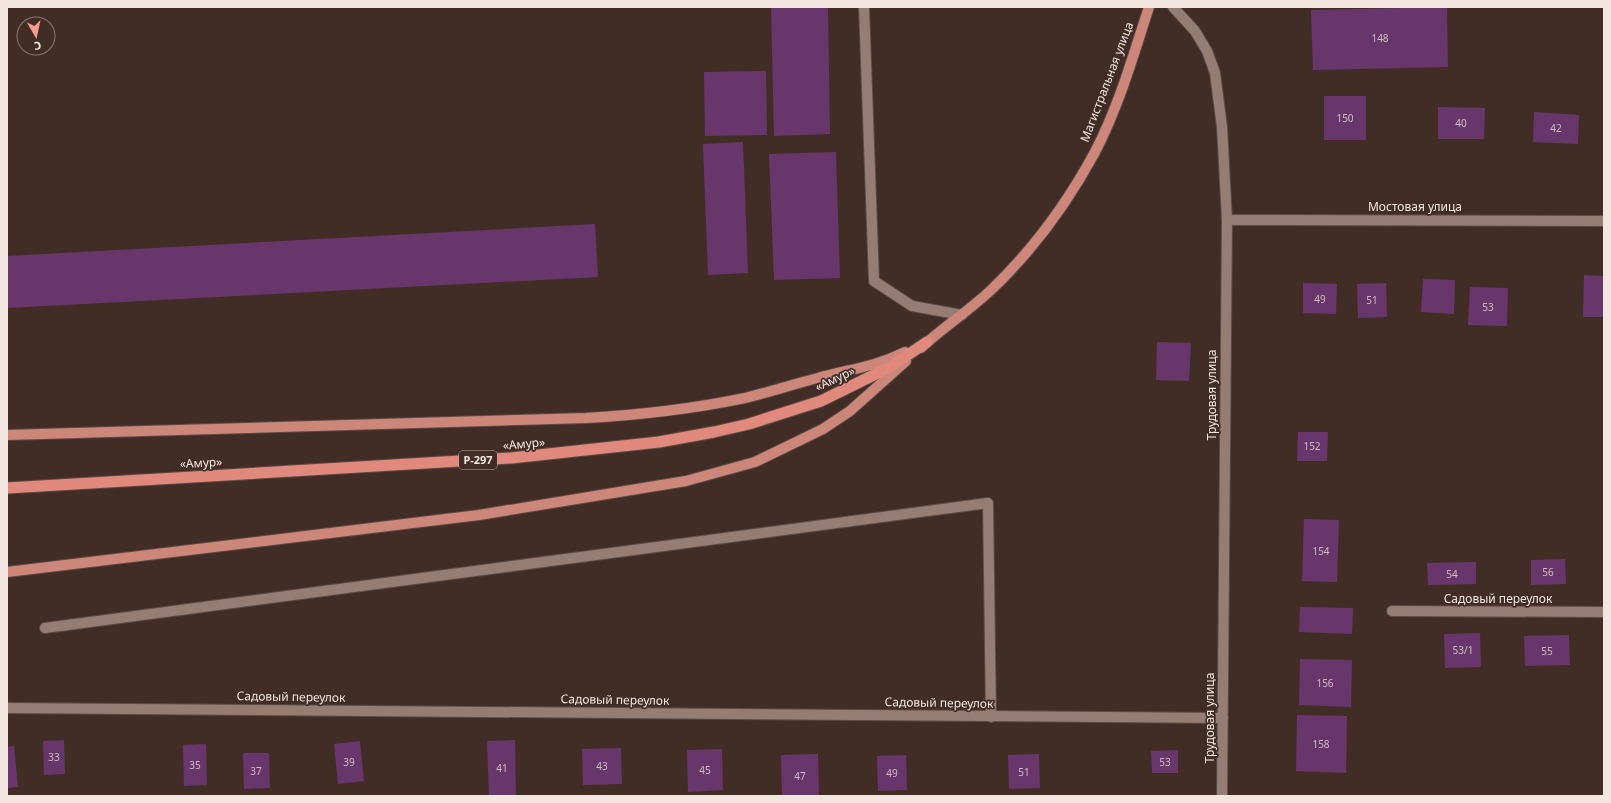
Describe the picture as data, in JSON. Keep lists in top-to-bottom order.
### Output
{
  "streets": {
    "highway": ["«Амур»", "Р-297"],
    "main road": ["Магистральная улица"],
    "street": ["Мостовая улица", "Трудовая улица", "Садовый переулок"]
  },
  "crossings": [
    ["Магистральная улица", "«Амур»"],
    ["Мостовая улица", "Трудовая улица"],
    ["Трудовая улица", "Садовый переулок"]
  ],
  "house_numbers": [
    "148",
    "150",
    "40",
    "42",
    "49",
    "51",
    "53",
    "152",
    "154",
    "56",
    "54",
    "53/1",
    "55",
    "156",
    "158",
    "33",
    "39",
    "53",
    "35",
    "43",
    "41",
    "45",
    "37",
    "51",
    "49",
    "47"
  ],
  "north": "bottom"
}
